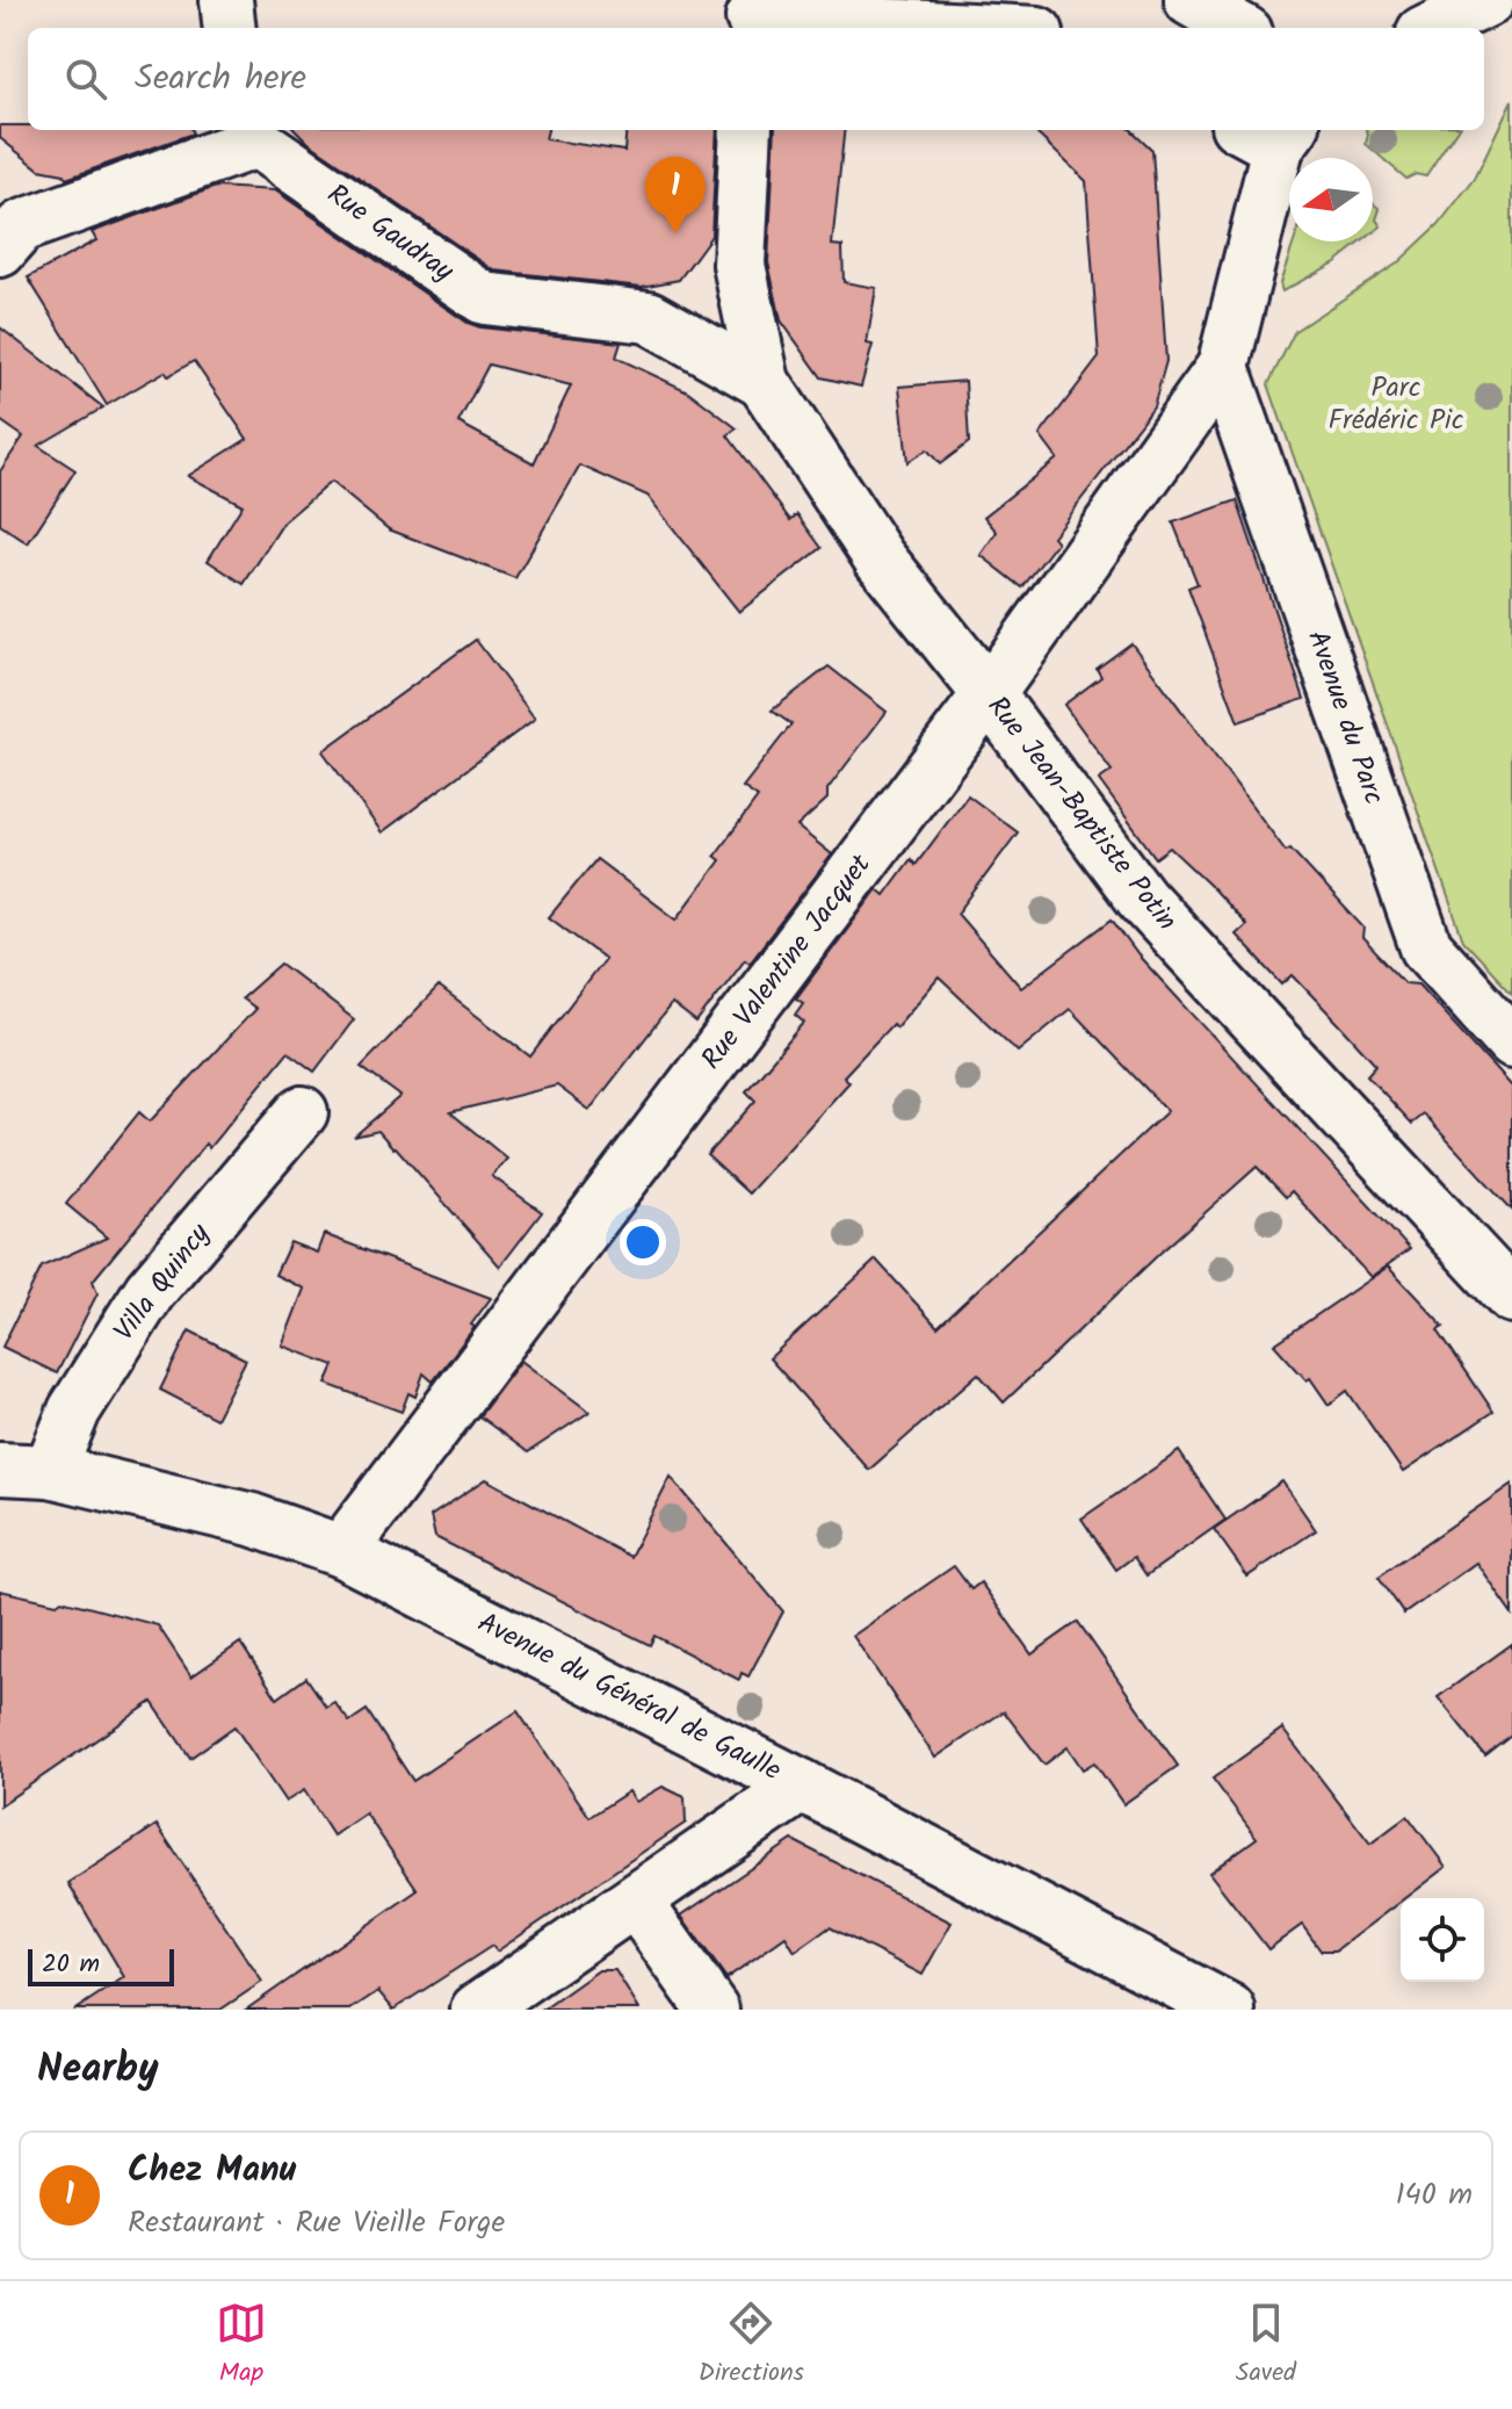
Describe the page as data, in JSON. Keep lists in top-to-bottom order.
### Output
{
  "streets": {
    "street": [
      "Rue Gaudray",
      "Avenue du Parc",
      "Rue Jean-Baptiste Potin",
      "Rue Valentine Jacquet",
      "Villa Quincy",
      "Avenue du Général de Gaulle"
    ]
  },
  "crossings": [
    ["Rue Gaudray", "Rue Jean-Baptiste Potin"],
    ["Avenue du Parc", "Rue Valentine Jacquet"],
    ["Rue Jean-Baptiste Potin", "Rue Valentine Jacquet"],
    ["Rue Valentine Jacquet", "Avenue du Général de Gaulle"],
    ["Villa Quincy", "Avenue du Général de Gaulle"]
  ],
  "parks": ["Parc Frédéric Pic"],
  "scale_bar": "20 m",
  "north": "left",
  "page": {
    "search": "Search here",
    "pins": "1",
    "scale": "20 m",
    "heading": "Nearby",
    "list": [
      {
        "mark": "1",
        "name": "Chez Manu",
        "note": "Restaurant · Rue Vieille Forge",
        "value": "140 m"
      }
    ],
    "nav": ["Map", "Directions", "Saved"]
  }
}
